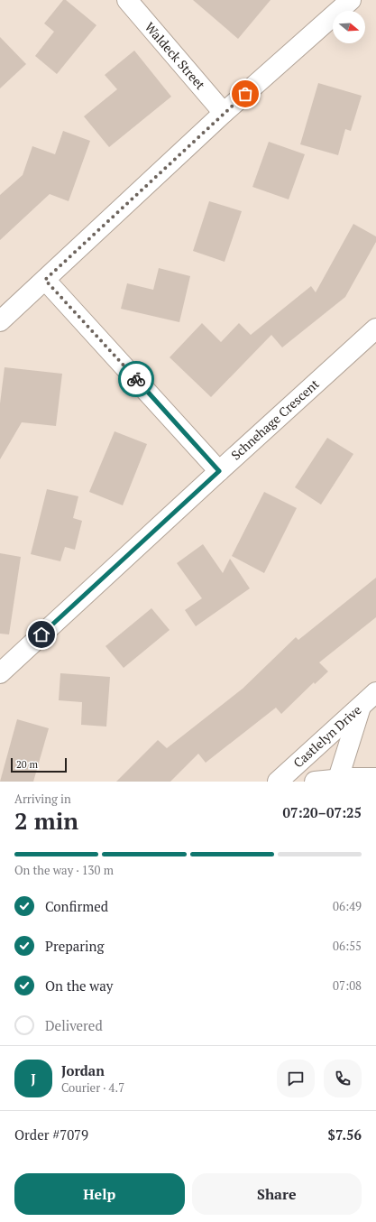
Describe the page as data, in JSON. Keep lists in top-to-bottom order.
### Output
{
  "streets": {
    "street": ["Waldeck Street", "Schnehage Crescent", "Castlelyn Drive"]
  },
  "scale_bar": "20 m",
  "north": "right",
  "page": {
    "scale": "20 m",
    "heading": ["2 min", "Arriving in", "07:20–07:25"],
    "panel": [
      "Jordan",
      "Courier · 4.7",
      "Order #7079",
      "$7.56"
    ],
    "bar": "On the way · 130 m",
    "list": [
      ["Confirmed", "06:49"],
      ["Preparing", "06:55"],
      ["On the way", "07:08"],
      "Delivered"
    ],
    "round": "J",
    "buttons": ["Help", "Share"]
  }
}
